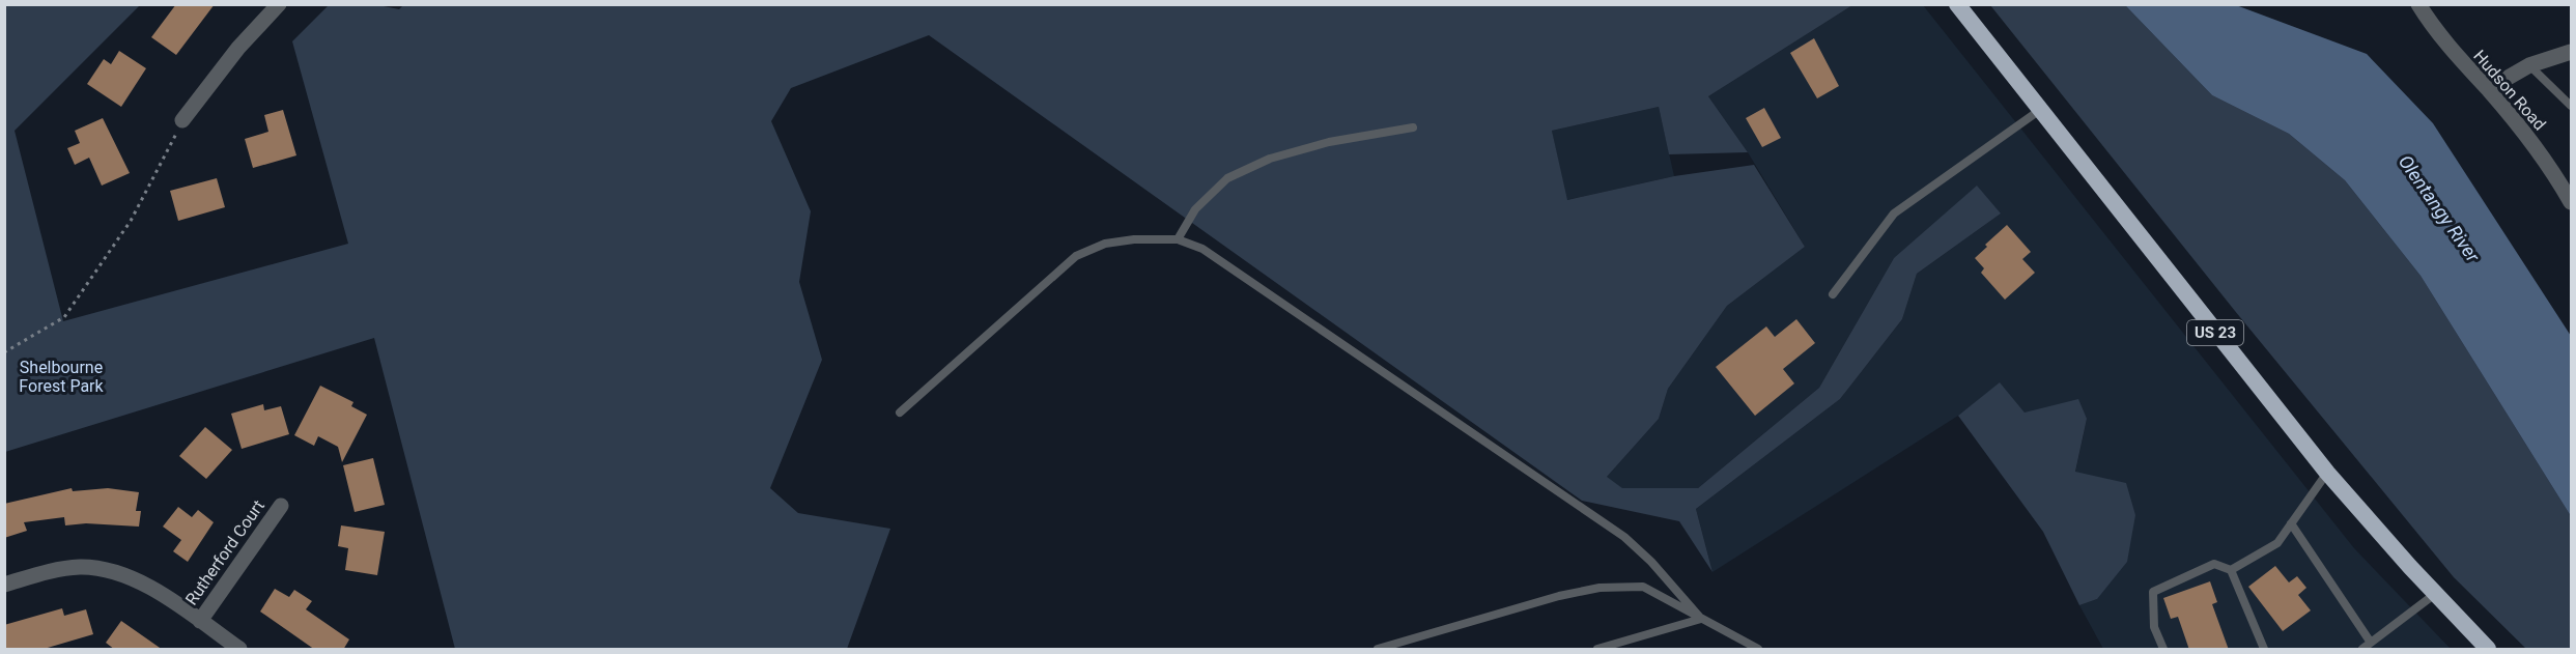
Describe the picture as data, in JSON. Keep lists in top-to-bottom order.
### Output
{
  "streets": {
    "highway": ["US 23"],
    "street": ["Hudson Road", "Rutherford Court"]
  },
  "water": ["Olentangy River"],
  "parks": ["Shelbourne Forest Park"]
}
